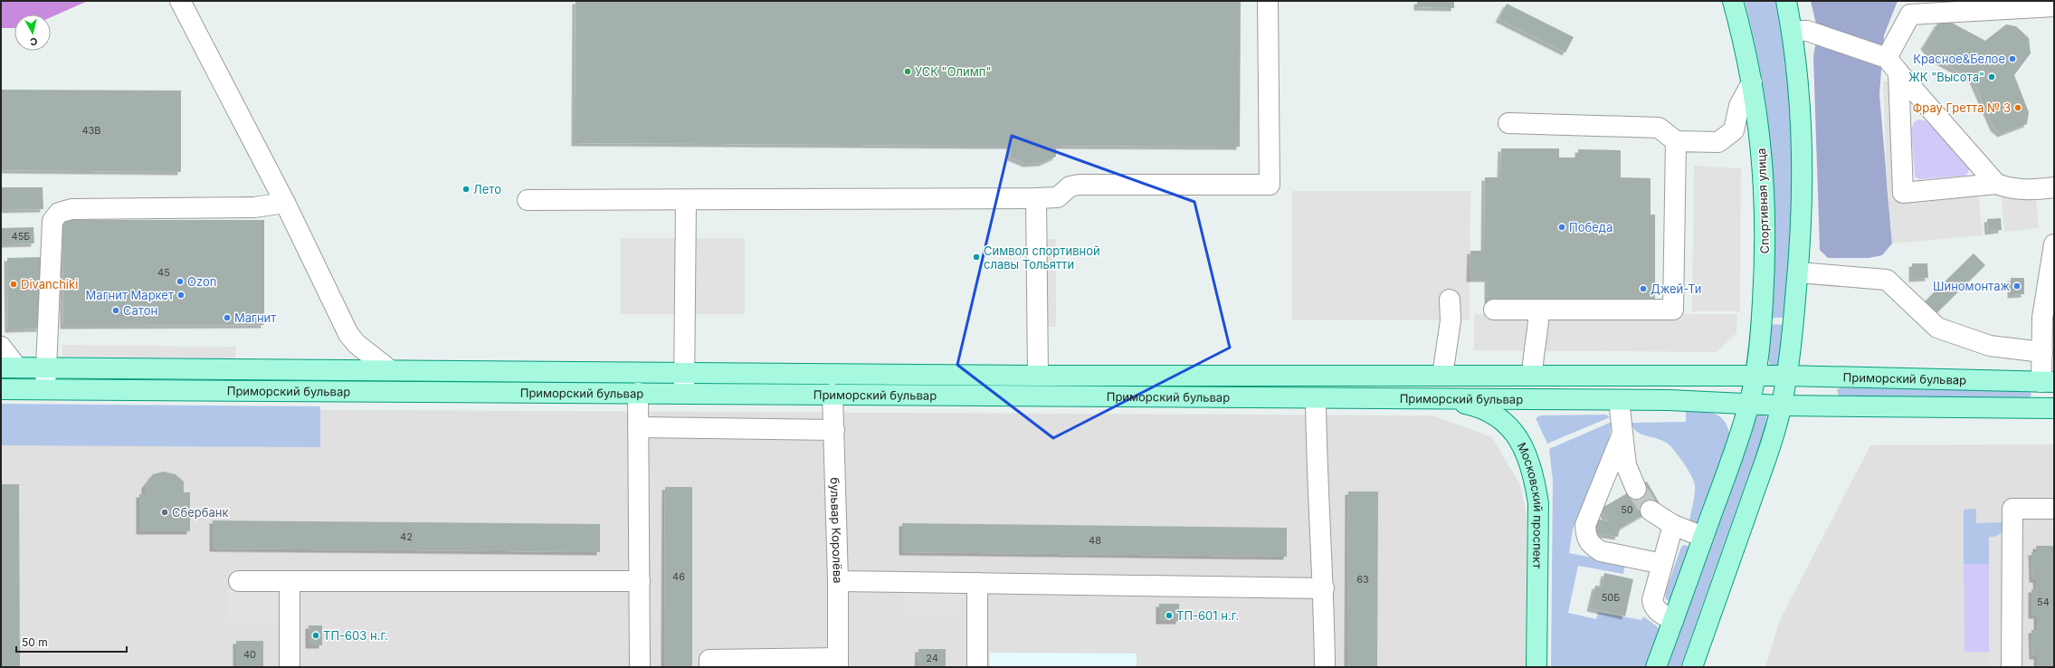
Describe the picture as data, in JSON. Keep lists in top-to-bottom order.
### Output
{
  "streets": {
    "main road": ["Спортивная улица", "Приморский бульвар", "Московский проспект"],
    "street": ["бульвар Королёва"]
  },
  "crossings": [
    ["Спортивная улица", "Приморский бульвар"],
    ["Приморский бульвар", "Московский проспект"],
    ["Приморский бульвар", "бульвар Королёва"]
  ],
  "places": [
    "Красное&Белое",
    "УСК \"Олимп\"",
    "ЖК \"Высота\"",
    "Фрау Гретта № 3",
    "Лето",
    "Победа",
    "Символ спортивной славы Тольятти",
    "Ozon",
    "Divanchiki",
    "Шиномонтаж",
    "Джей-Ти",
    "Магнит Маркет",
    "Сатон",
    "Магнит",
    "Сбербанк",
    "ТП-601 н.г.",
    "ТП-603 н.г."
  ],
  "house_numbers": [
    "43В",
    "45Б",
    "45",
    "50",
    "42",
    "48",
    "46",
    "63",
    "50Б",
    "54",
    "40",
    "24"
  ],
  "scale_bar": "50 m",
  "north": "bottom"
}
